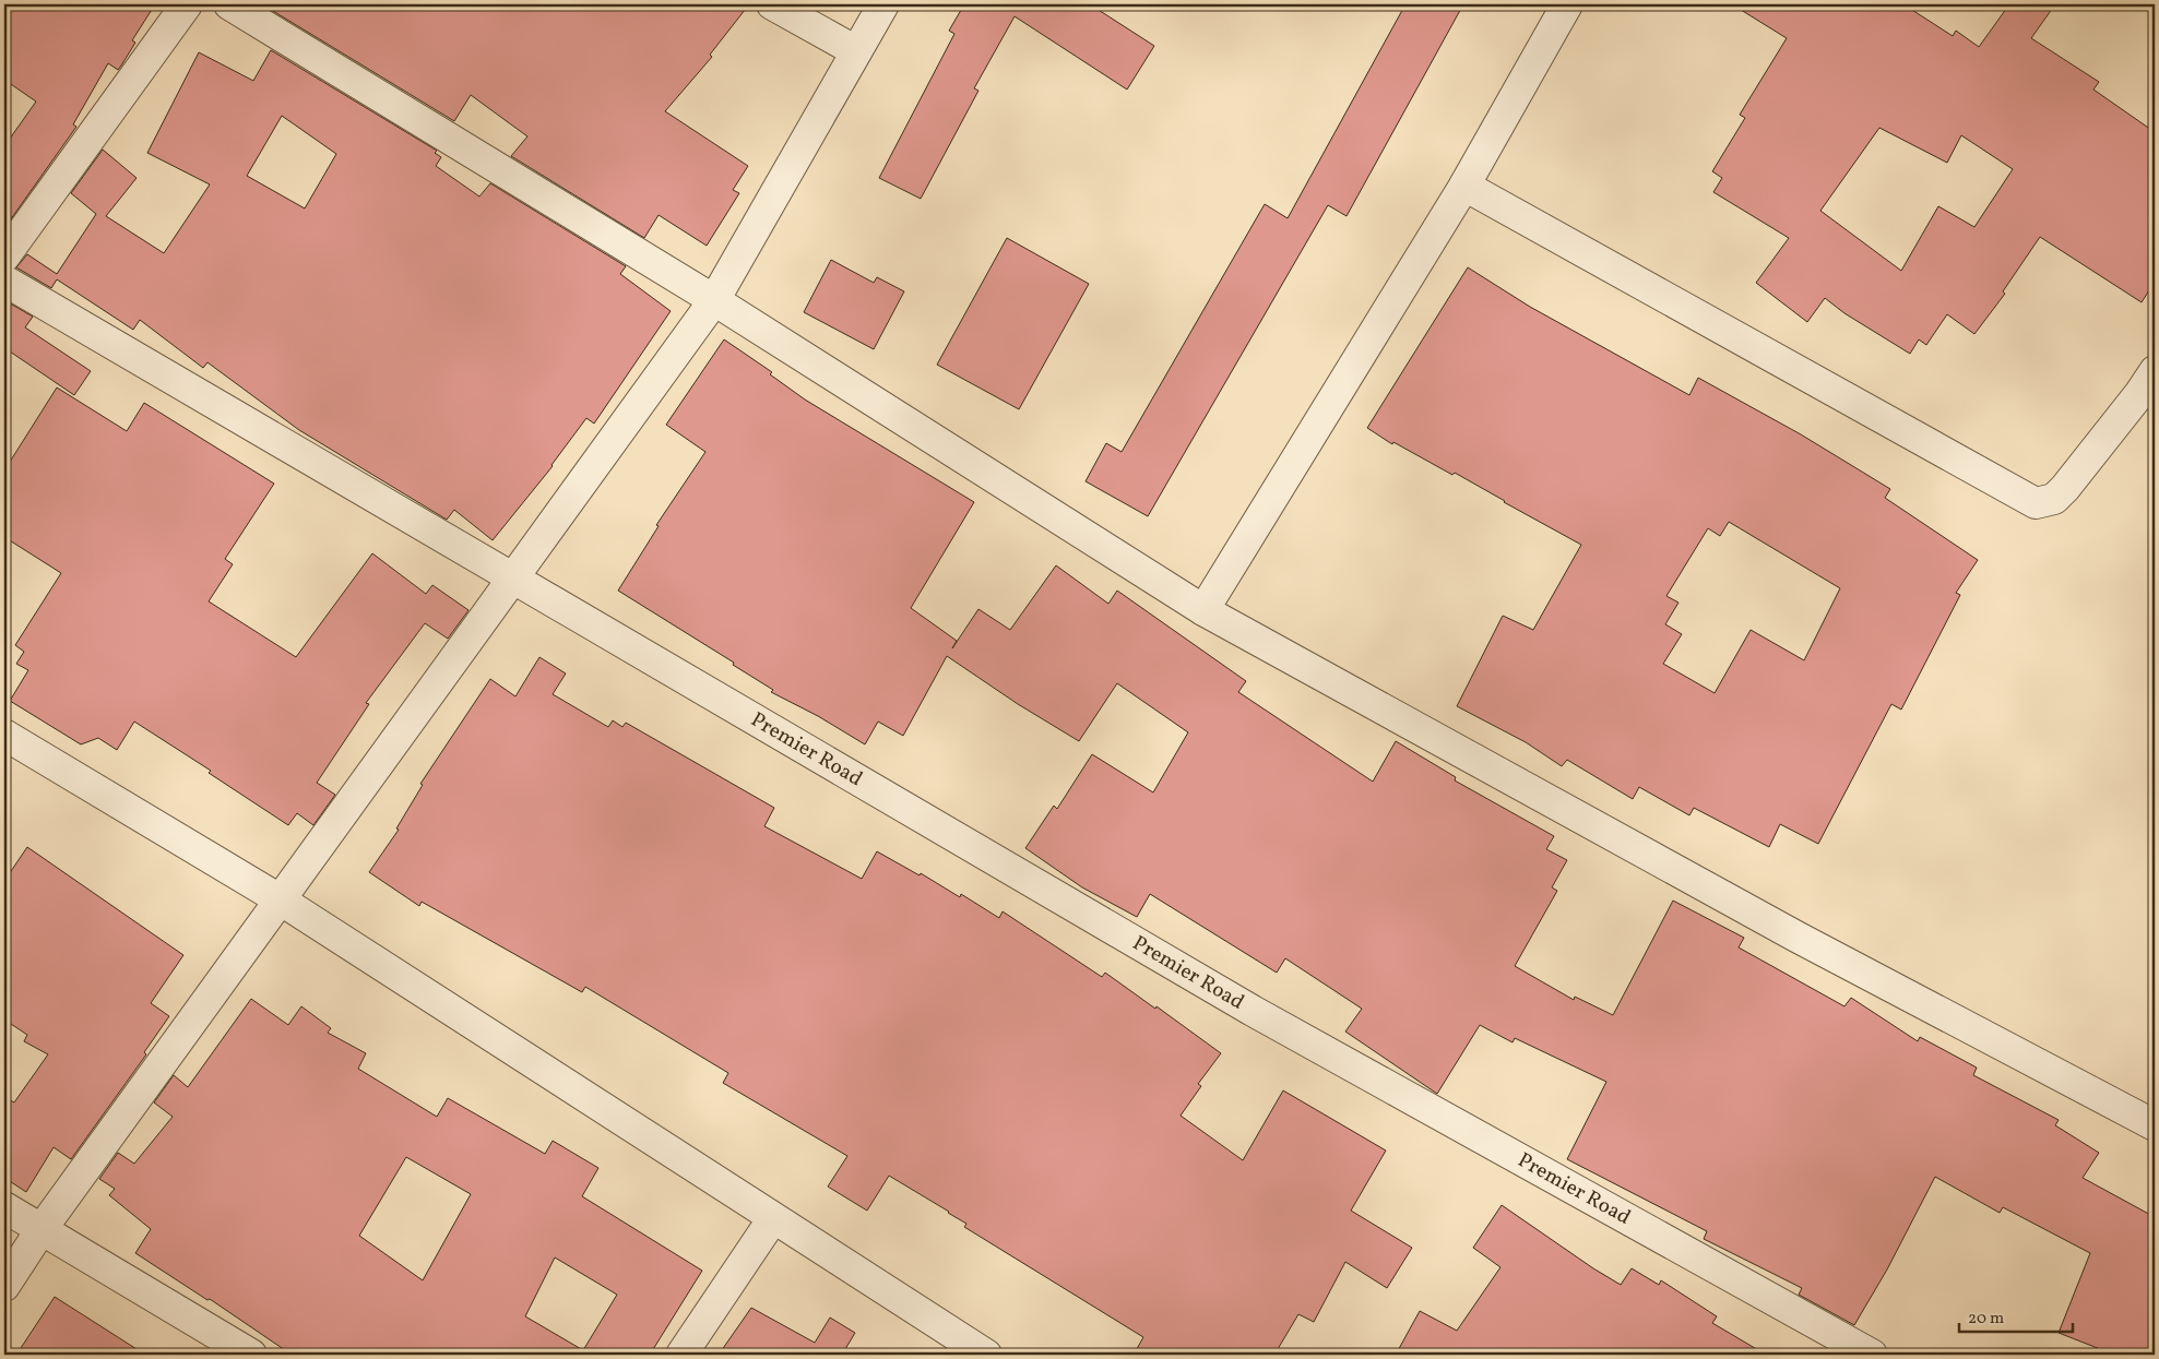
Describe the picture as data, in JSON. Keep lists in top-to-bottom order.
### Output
{
  "streets": {
    "street": ["Premier Road"]
  },
  "scale_bar": "20 m"
}
